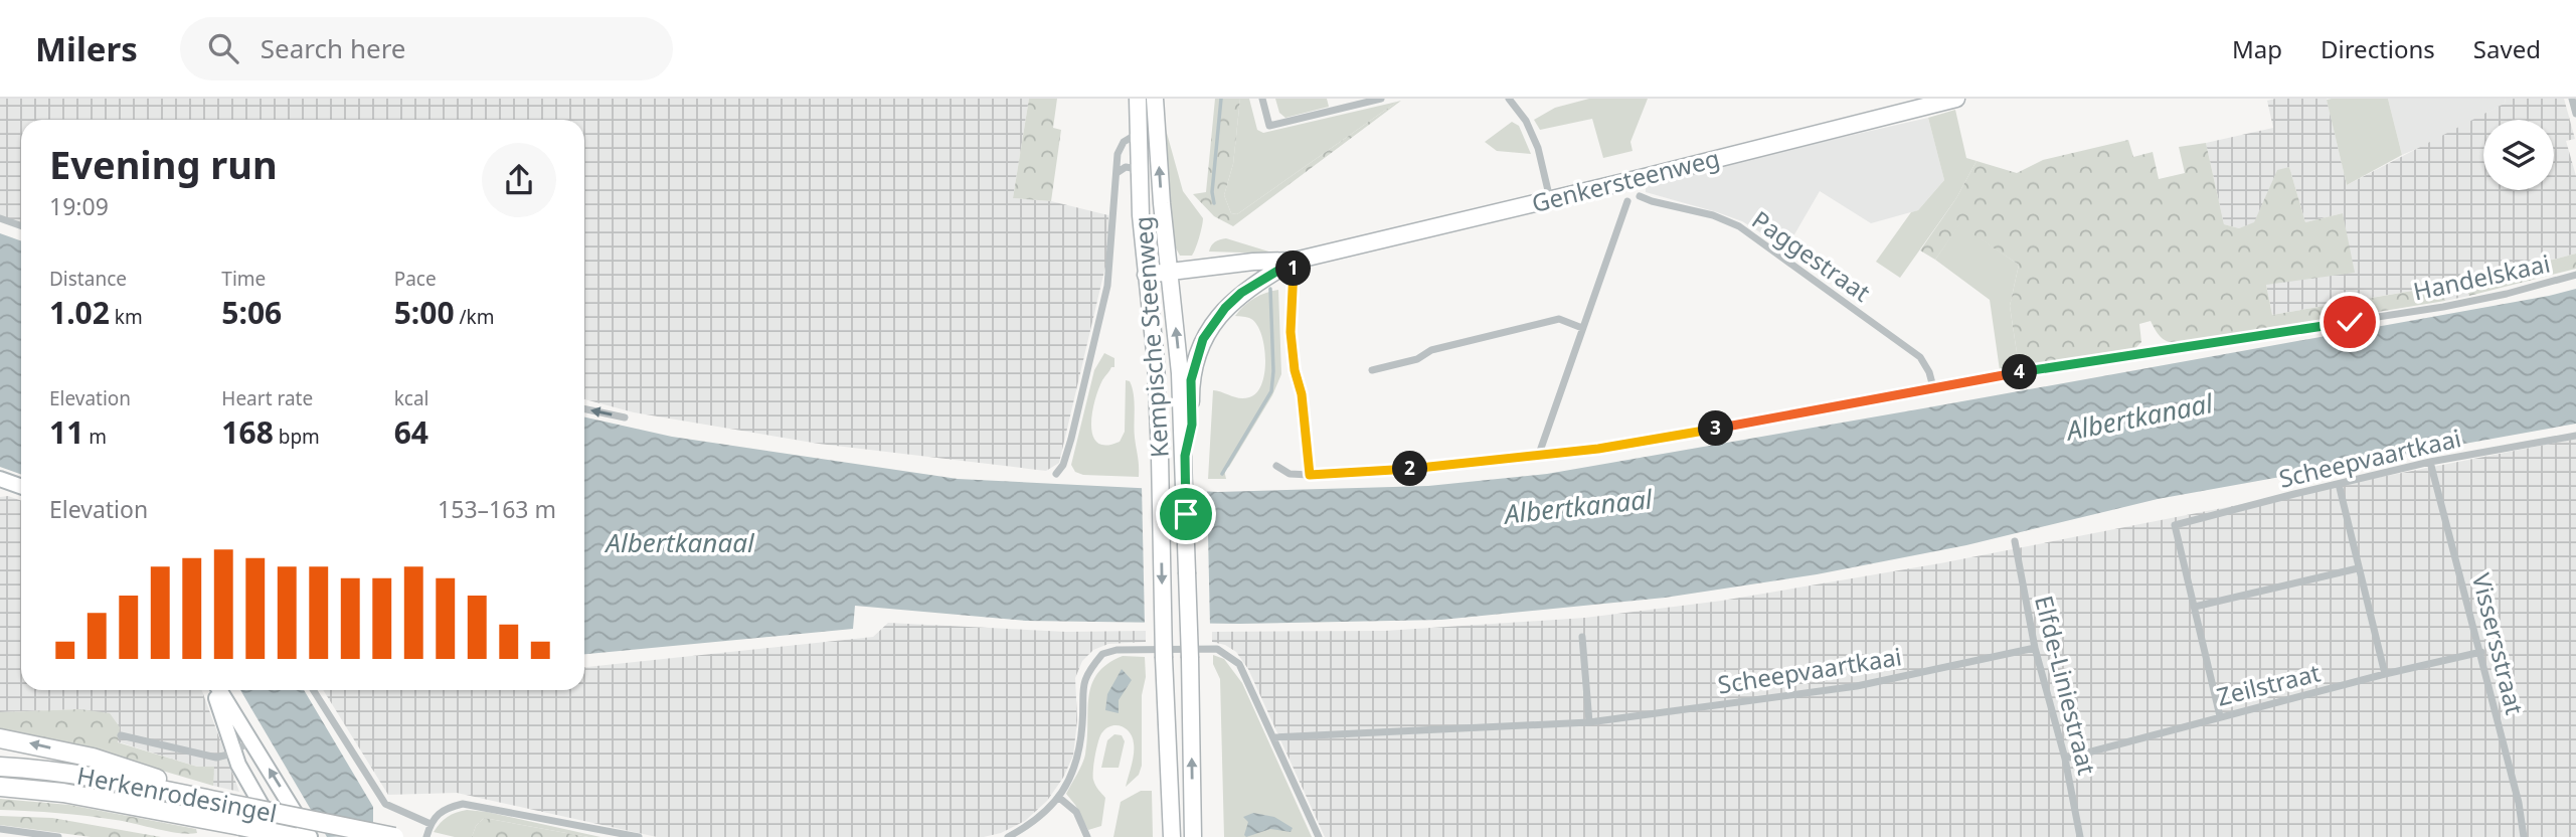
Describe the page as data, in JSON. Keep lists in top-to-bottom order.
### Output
{
  "streets": {
    "highway": ["Herkenrodesingel"],
    "main road": ["Genkersteenweg", "Kempische Steenweg"],
    "street": [
      "Paggestraat",
      "Handelskaai",
      "Scheepvaartkaai",
      "Vissersstraat",
      "Zeilstraat",
      "Elfde-Liniestraat"
    ]
  },
  "crossings": [
    ["Genkersteenweg", "Kempische Steenweg"],
    ["Paggestraat", "Handelskaai"],
    ["Scheepvaartkaai", "Vissersstraat"],
    ["Scheepvaartkaai", "Elfde-Liniestraat"],
    ["Vissersstraat", "Zeilstraat"],
    ["Zeilstraat", "Elfde-Liniestraat"]
  ],
  "water": ["Albertkanaal"],
  "page": {
    "header": "Milers",
    "search": "Search here",
    "nav": ["Map", "Directions", "Saved"],
    "heading": ["Evening run", "19:09"],
    "stats": [
      ["Distance", "1.02 km"],
      ["Time", "5:06"],
      ["Pace", "5:00 /km"],
      ["Elevation", "11 m"],
      ["Heart rate", "168 bpm"],
      ["kcal", "64"]
    ],
    "pins": [
      "1",
      "4",
      "3",
      "2"
    ],
    "chart": ["Elevation", "153–163 m"]
  }
}
